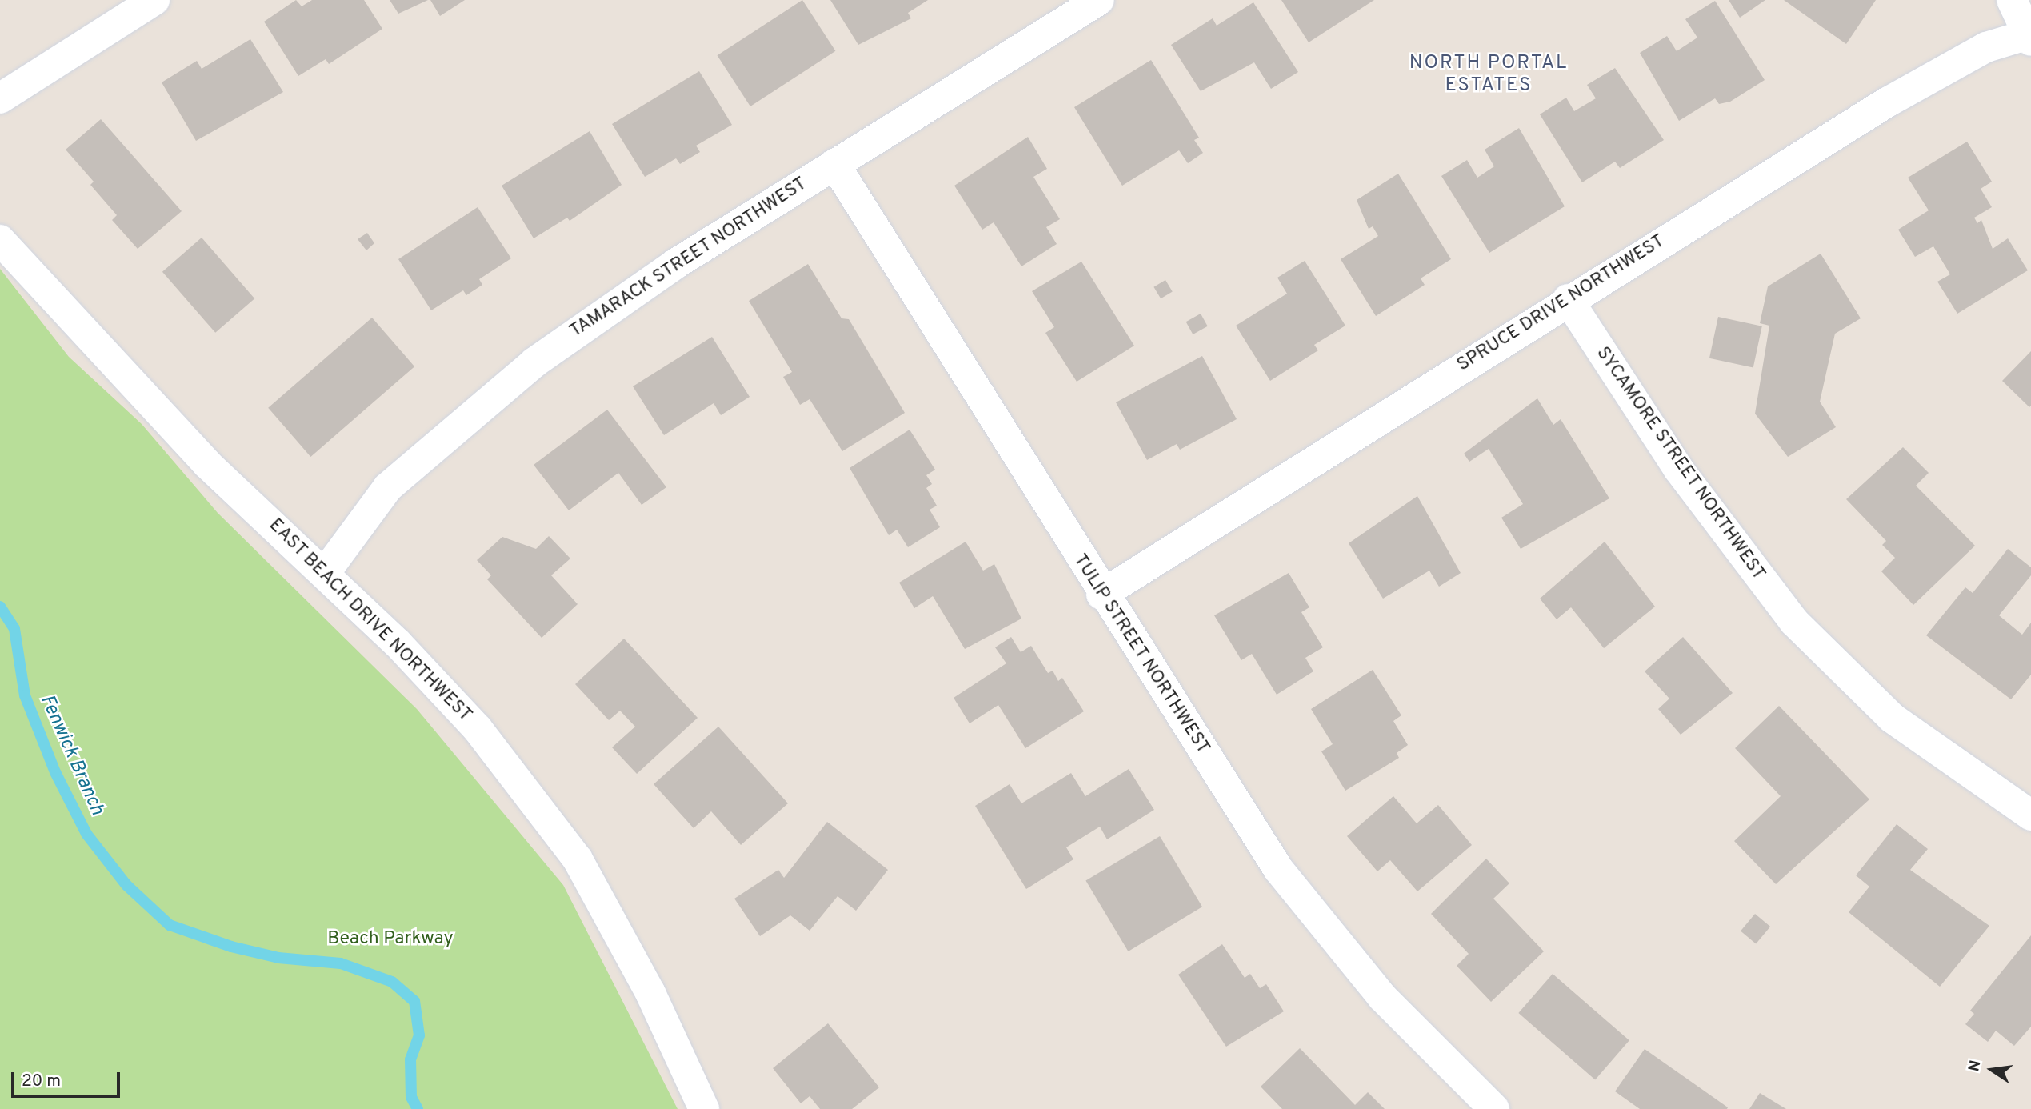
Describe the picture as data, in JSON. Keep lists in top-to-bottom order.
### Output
{
  "streets": {
    "street": [
      "TAMARACK STREET NORTHWEST",
      "SPRUCE DRIVE NORTHWEST",
      "SYCAMORE STREET NORTHWEST",
      "EAST BEACH DRIVE NORTHWEST",
      "TULIP STREET NORTHWEST"
    ]
  },
  "crossings": [
    ["TAMARACK STREET NORTHWEST", "EAST BEACH DRIVE NORTHWEST"],
    ["TAMARACK STREET NORTHWEST", "TULIP STREET NORTHWEST"],
    ["SPRUCE DRIVE NORTHWEST", "SYCAMORE STREET NORTHWEST"],
    ["SPRUCE DRIVE NORTHWEST", "TULIP STREET NORTHWEST"]
  ],
  "districts": ["NORTH PORTAL ESTATES"],
  "water": ["Fenwick Branch"],
  "parks": ["Beach Parkway"],
  "scale_bar": "20 m",
  "north": "left"
}
